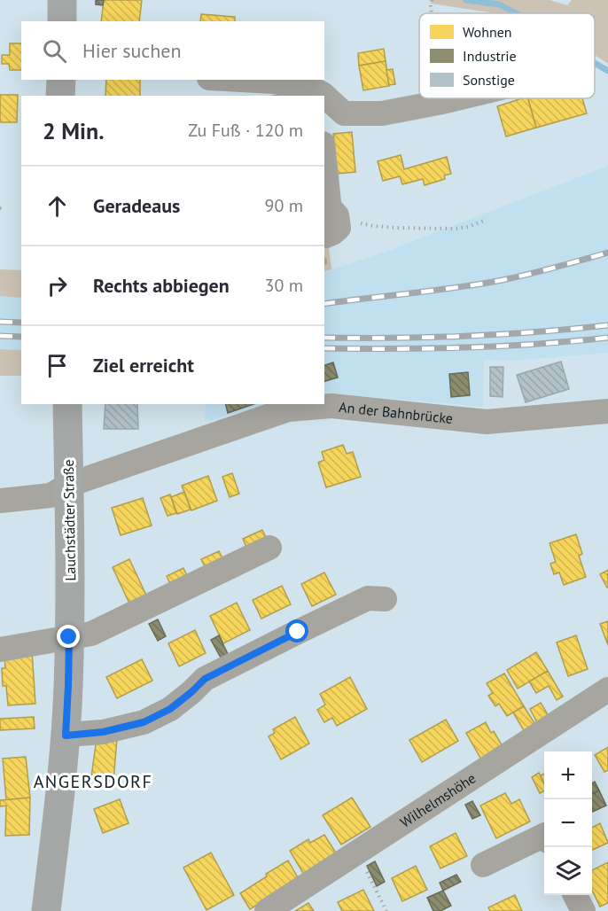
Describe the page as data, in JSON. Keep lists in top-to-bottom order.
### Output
{
  "streets": {
    "main road": ["Lauchstädter Straße"],
    "street": ["An der Bahnbrücke", "Wilhelmshöhe"]
  },
  "crossings": [
    ["An der Bahnbrücke", "Lauchstädter Straße"]
  ],
  "districts": ["ANGERSDORF"],
  "legend": ["Wohnen", "Industrie", "Sonstige"],
  "page": {
    "search": "Hier suchen",
    "heading": ["2 Min.", "Zu Fuß · 120 m"],
    "list": [
      ["Geradeaus", "90 m"],
      ["Rechts abbiegen", "30 m"],
      "Ziel erreicht"
    ],
    "map_buttons": ["+", "−"]
  }
}
